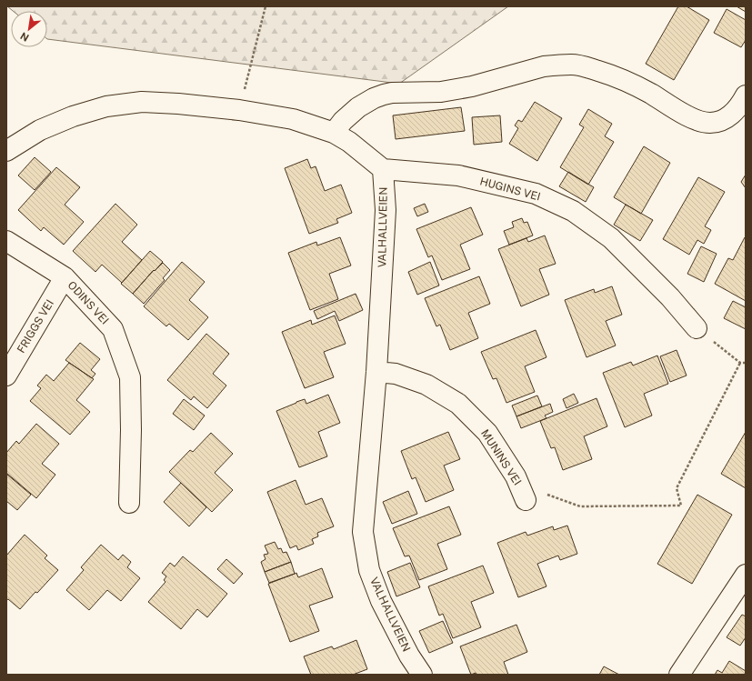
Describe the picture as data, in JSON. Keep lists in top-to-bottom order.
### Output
{
  "streets": {
    "street": [
      "HUGINS VEI",
      "VALHALLVEIEN",
      "ODINS VEI",
      "FRIGGS VEI",
      "MUNINS VEI"
    ]
  },
  "crossings": [
    ["HUGINS VEI", "VALHALLVEIEN"],
    ["VALHALLVEIEN", "MUNINS VEI"],
    ["ODINS VEI", "FRIGGS VEI"]
  ],
  "north": "bottom left"
}
